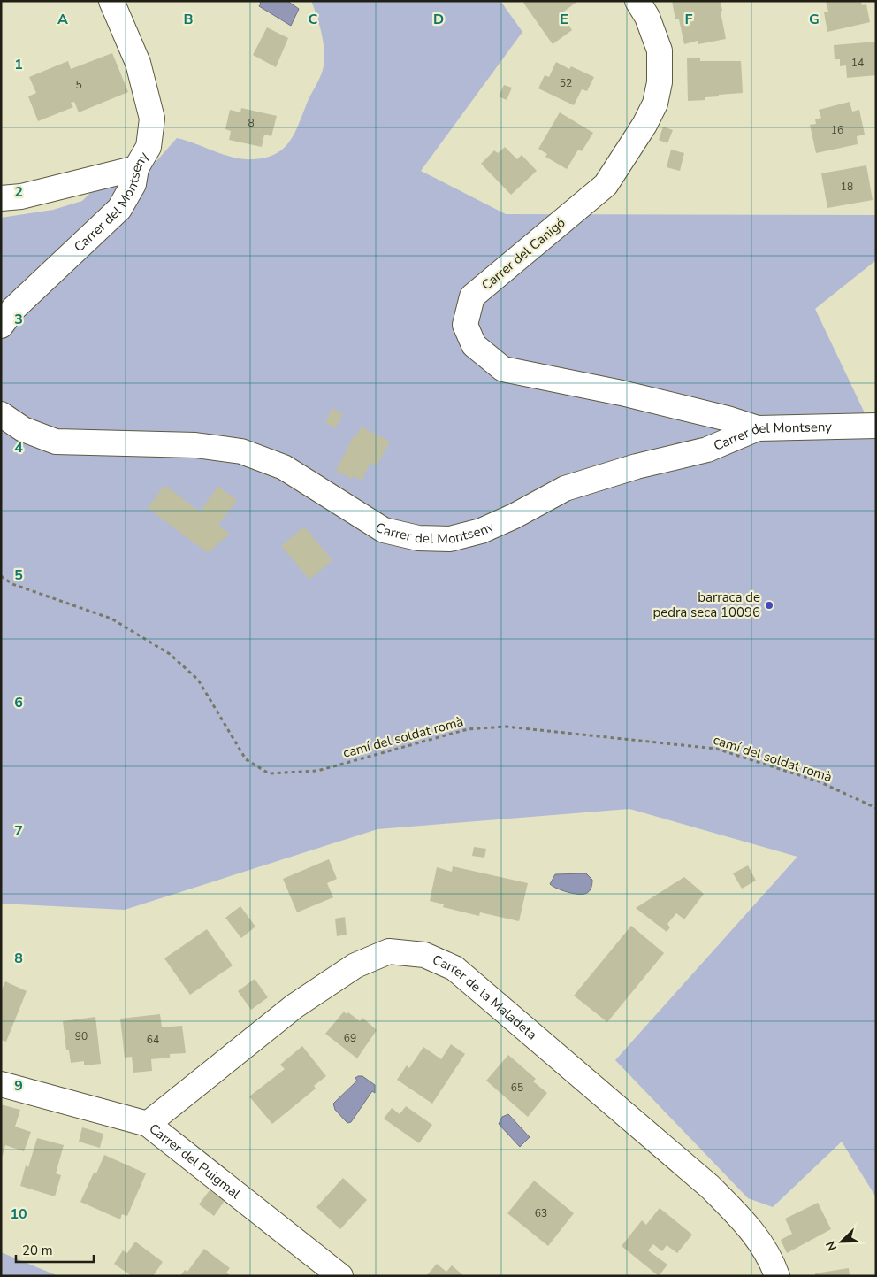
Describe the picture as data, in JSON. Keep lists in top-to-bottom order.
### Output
{
  "streets": {
    "street": [
      "Carrer del Montseny",
      "Carrer del Canigó",
      "Carrer de la Maladeta",
      "Carrer del Puigmal"
    ],
    "path": ["camí del soldat romà"]
  },
  "crossings": [
    ["Carrer del Montseny", "Carrer del Canigó"],
    ["Carrer de la Maladeta", "Carrer del Puigmal"]
  ],
  "places": ["barraca de pedra seca 10096"],
  "house_numbers": [
    "14",
    "52",
    "5",
    "8",
    "16",
    "18",
    "90",
    "69",
    "64",
    "65",
    "63"
  ],
  "scale_bar": "20 m",
  "north": "bottom left",
  "grid": {
    "columns": [
      "A",
      "B",
      "C",
      "D",
      "E",
      "F",
      "G"
    ],
    "rows": [
      "1",
      "2",
      "3",
      "4",
      "5",
      "6",
      "7",
      "8",
      "9",
      "10"
    ]
  }
}
